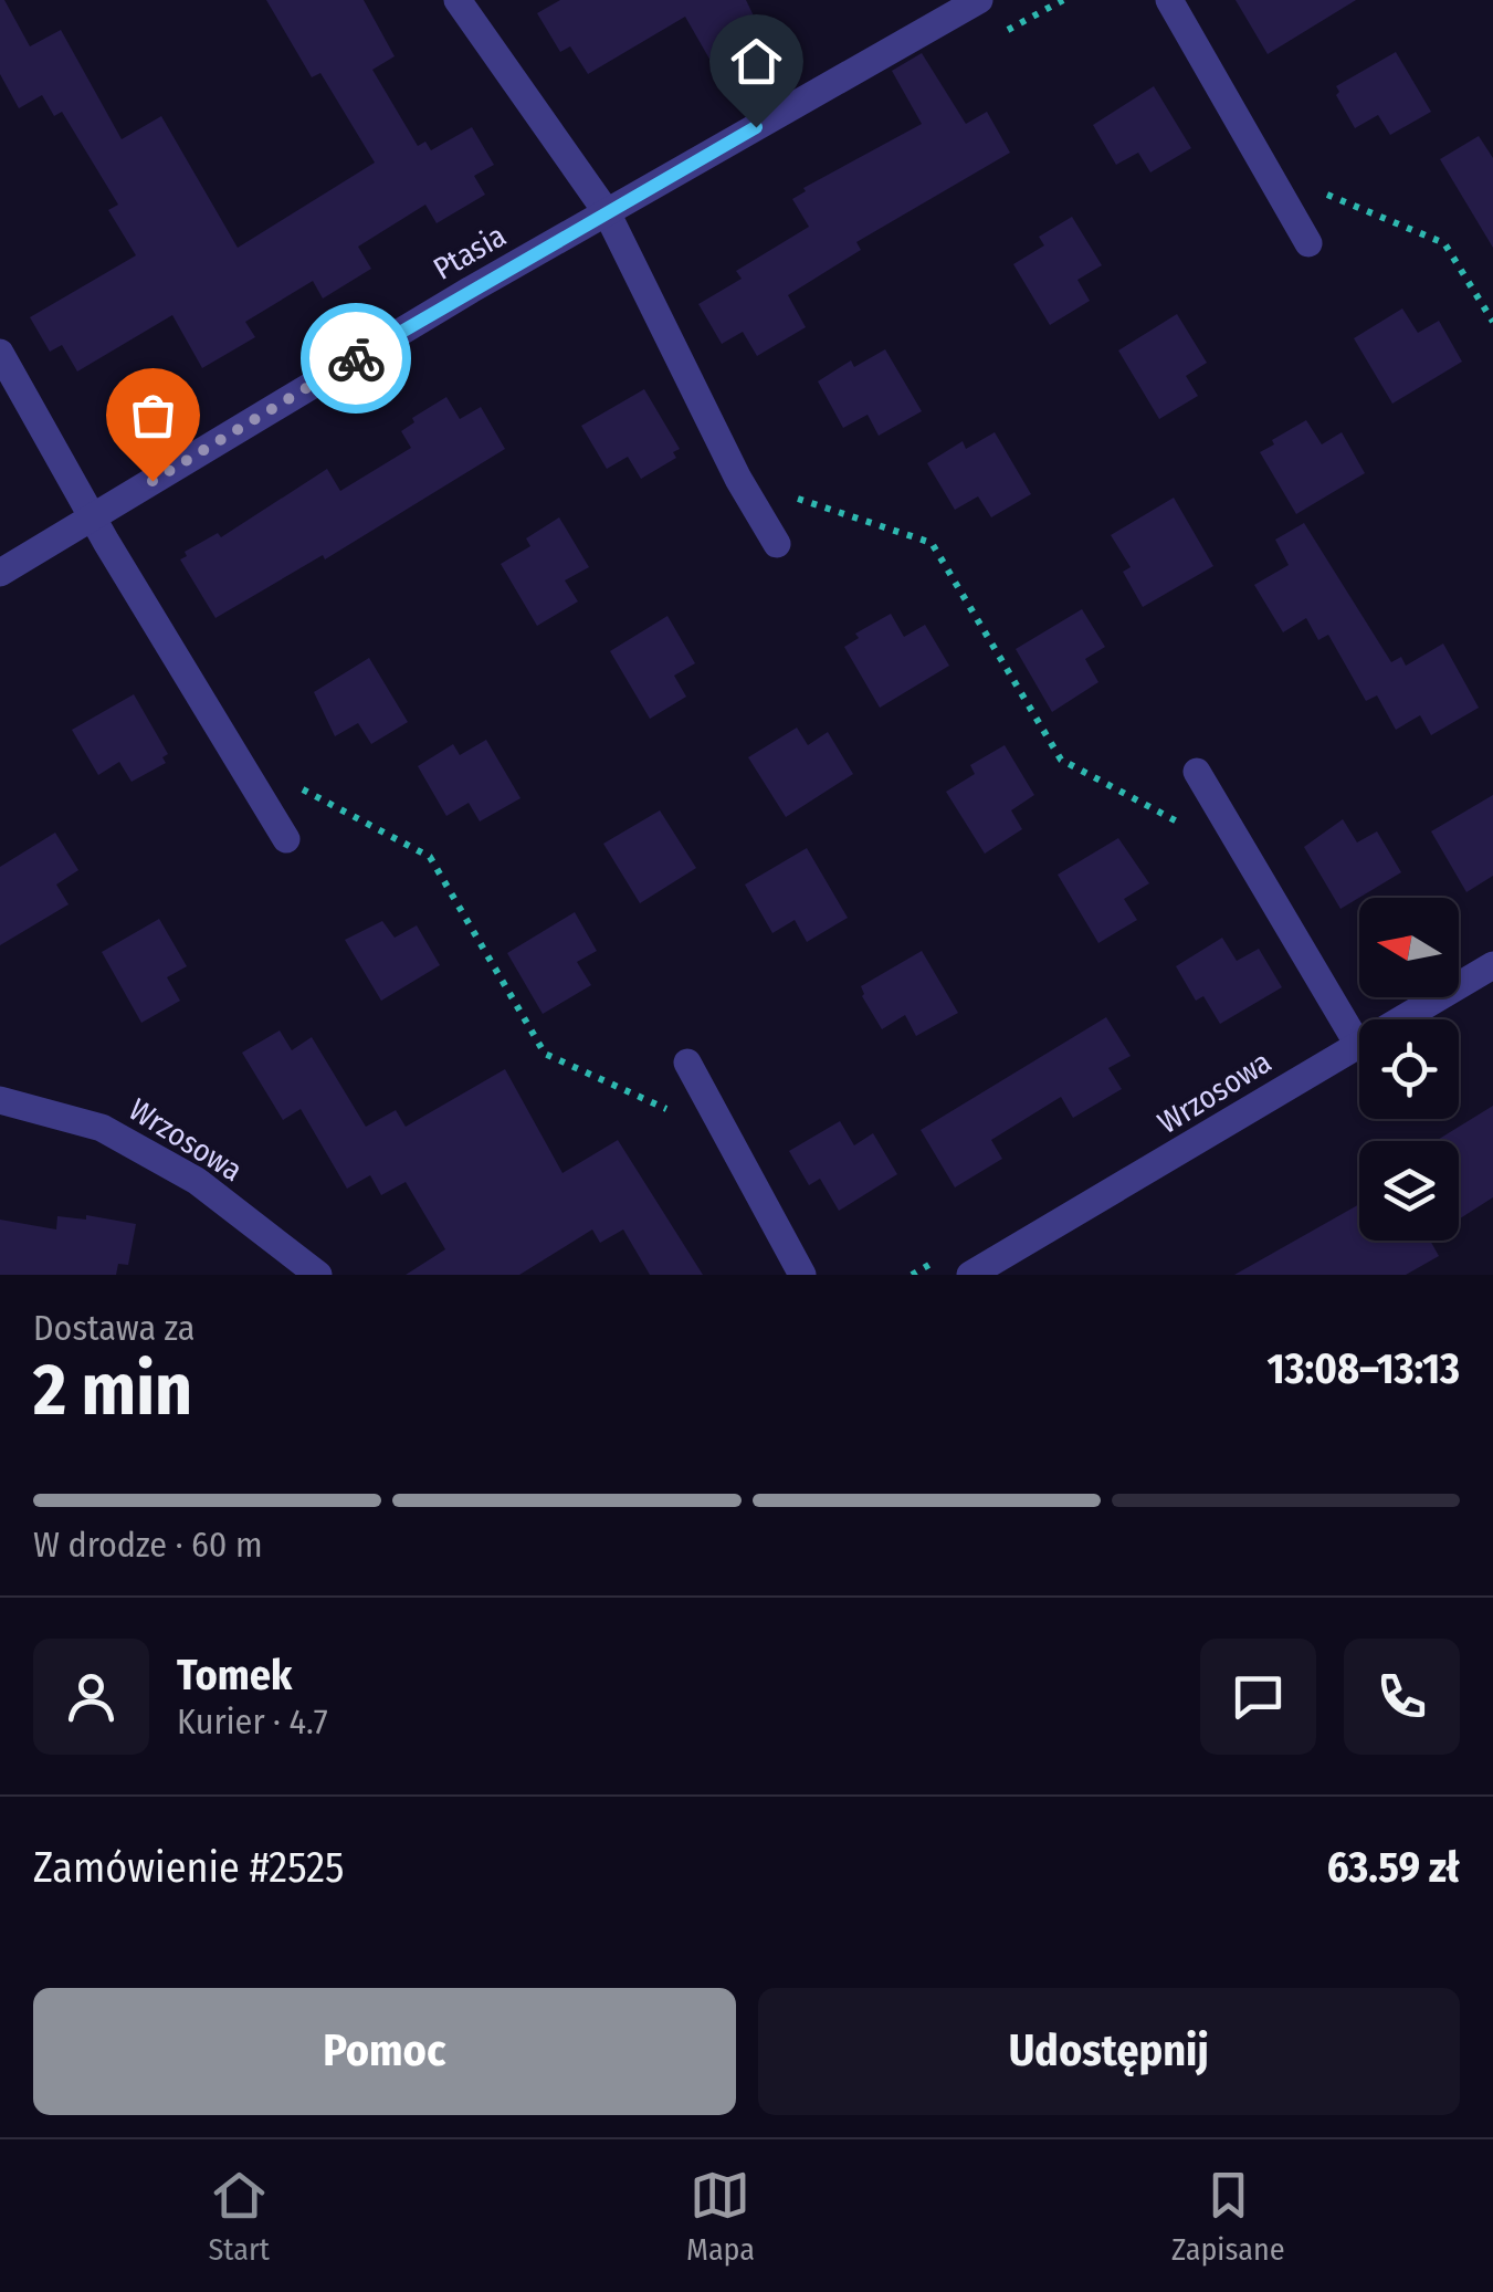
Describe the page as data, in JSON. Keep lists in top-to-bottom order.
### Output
{
  "streets": {
    "street": ["Ptasia", "Wrzosowa"]
  },
  "north": "left",
  "page": {
    "heading": ["2 min", "Dostawa za", "13:08–13:13"],
    "panel": [
      "Tomek",
      "Kurier · 4.7",
      "Zamówienie #2525",
      "63.59 zł"
    ],
    "bar": "W drodze · 60 m",
    "buttons": ["Pomoc", "Udostępnij"],
    "tabs": ["Start", "Mapa", "Zapisane"]
  }
}
